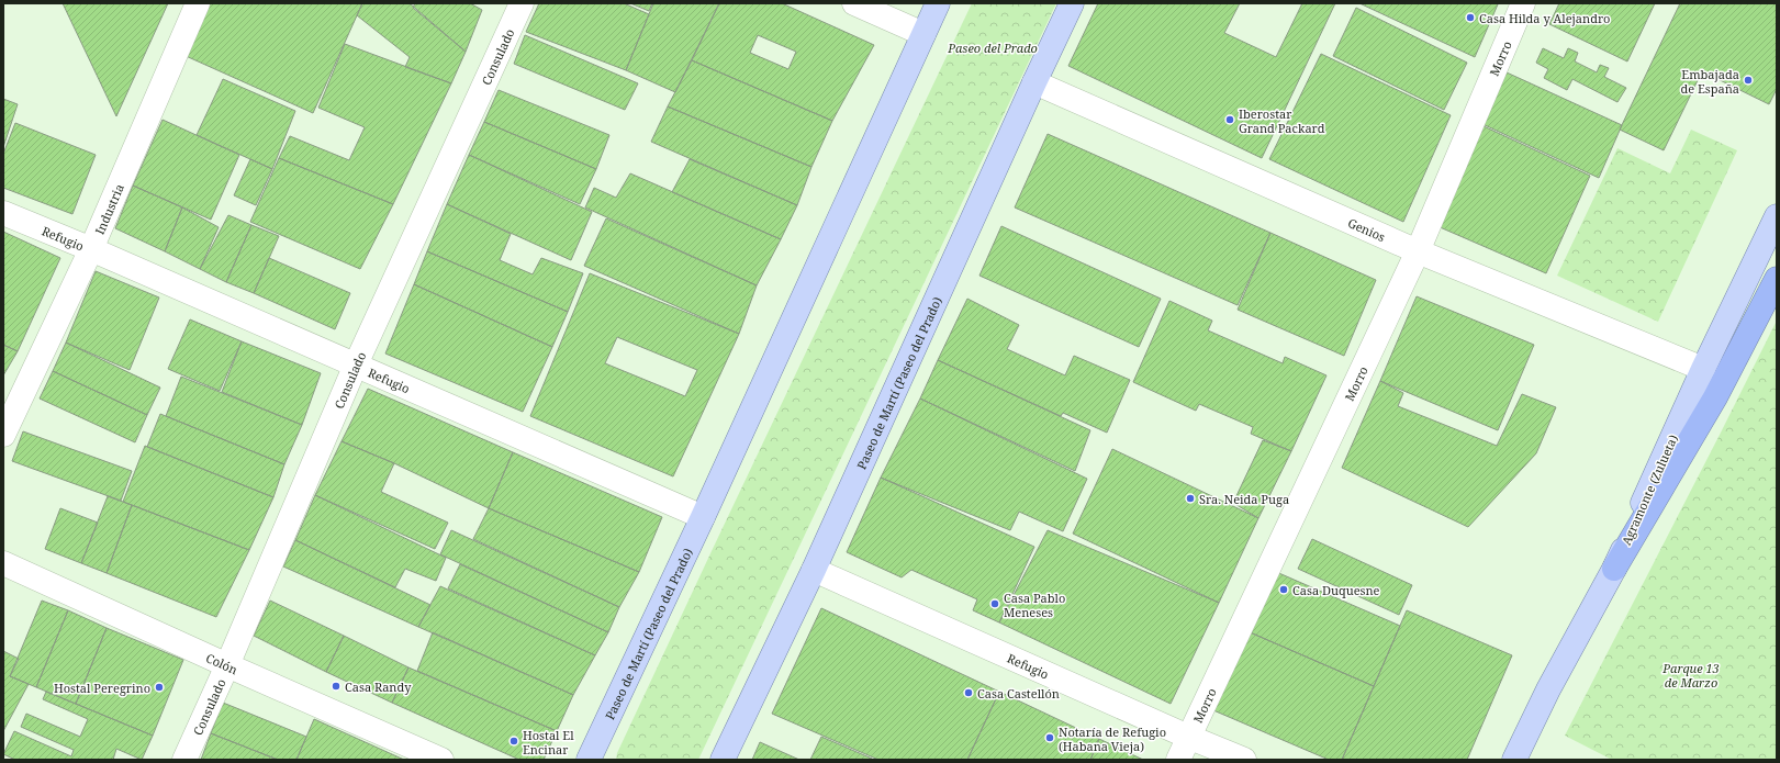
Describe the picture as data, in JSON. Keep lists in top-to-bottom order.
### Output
{
  "streets": {
    "main road": ["Paseo de Martí (Paseo del Prado)", "Agramonte (Zulueta)"],
    "street": [
      "Consulado",
      "Morro",
      "Industria",
      "Genios",
      "Refugio",
      "Colón"
    ]
  },
  "crossings": [
    ["Consulado", "Refugio"],
    ["Consulado", "Colón"],
    ["Morro", "Genios"],
    ["Morro", "Refugio"],
    ["Industria", "Refugio"],
    ["Genios", "Paseo de Martí (Paseo del Prado)"],
    ["Genios", "Agramonte (Zulueta)"],
    ["Refugio", "Paseo de Martí (Paseo del Prado)"]
  ],
  "parks": ["Paseo del Prado", "Parque 13 de Marzo"],
  "places": [
    "Casa Hilda y Alejandro",
    "Embajada de España",
    "Iberostar Grand Packard",
    "Sra. Neida Puga",
    "Casa Duquesne",
    "Casa Pablo Meneses",
    "Casa Randy",
    "Hostal Peregrino",
    "Casa Castellón",
    "Notaría de Refugio (Habana Vieja)",
    "Hostal El Encinar"
  ]
}
